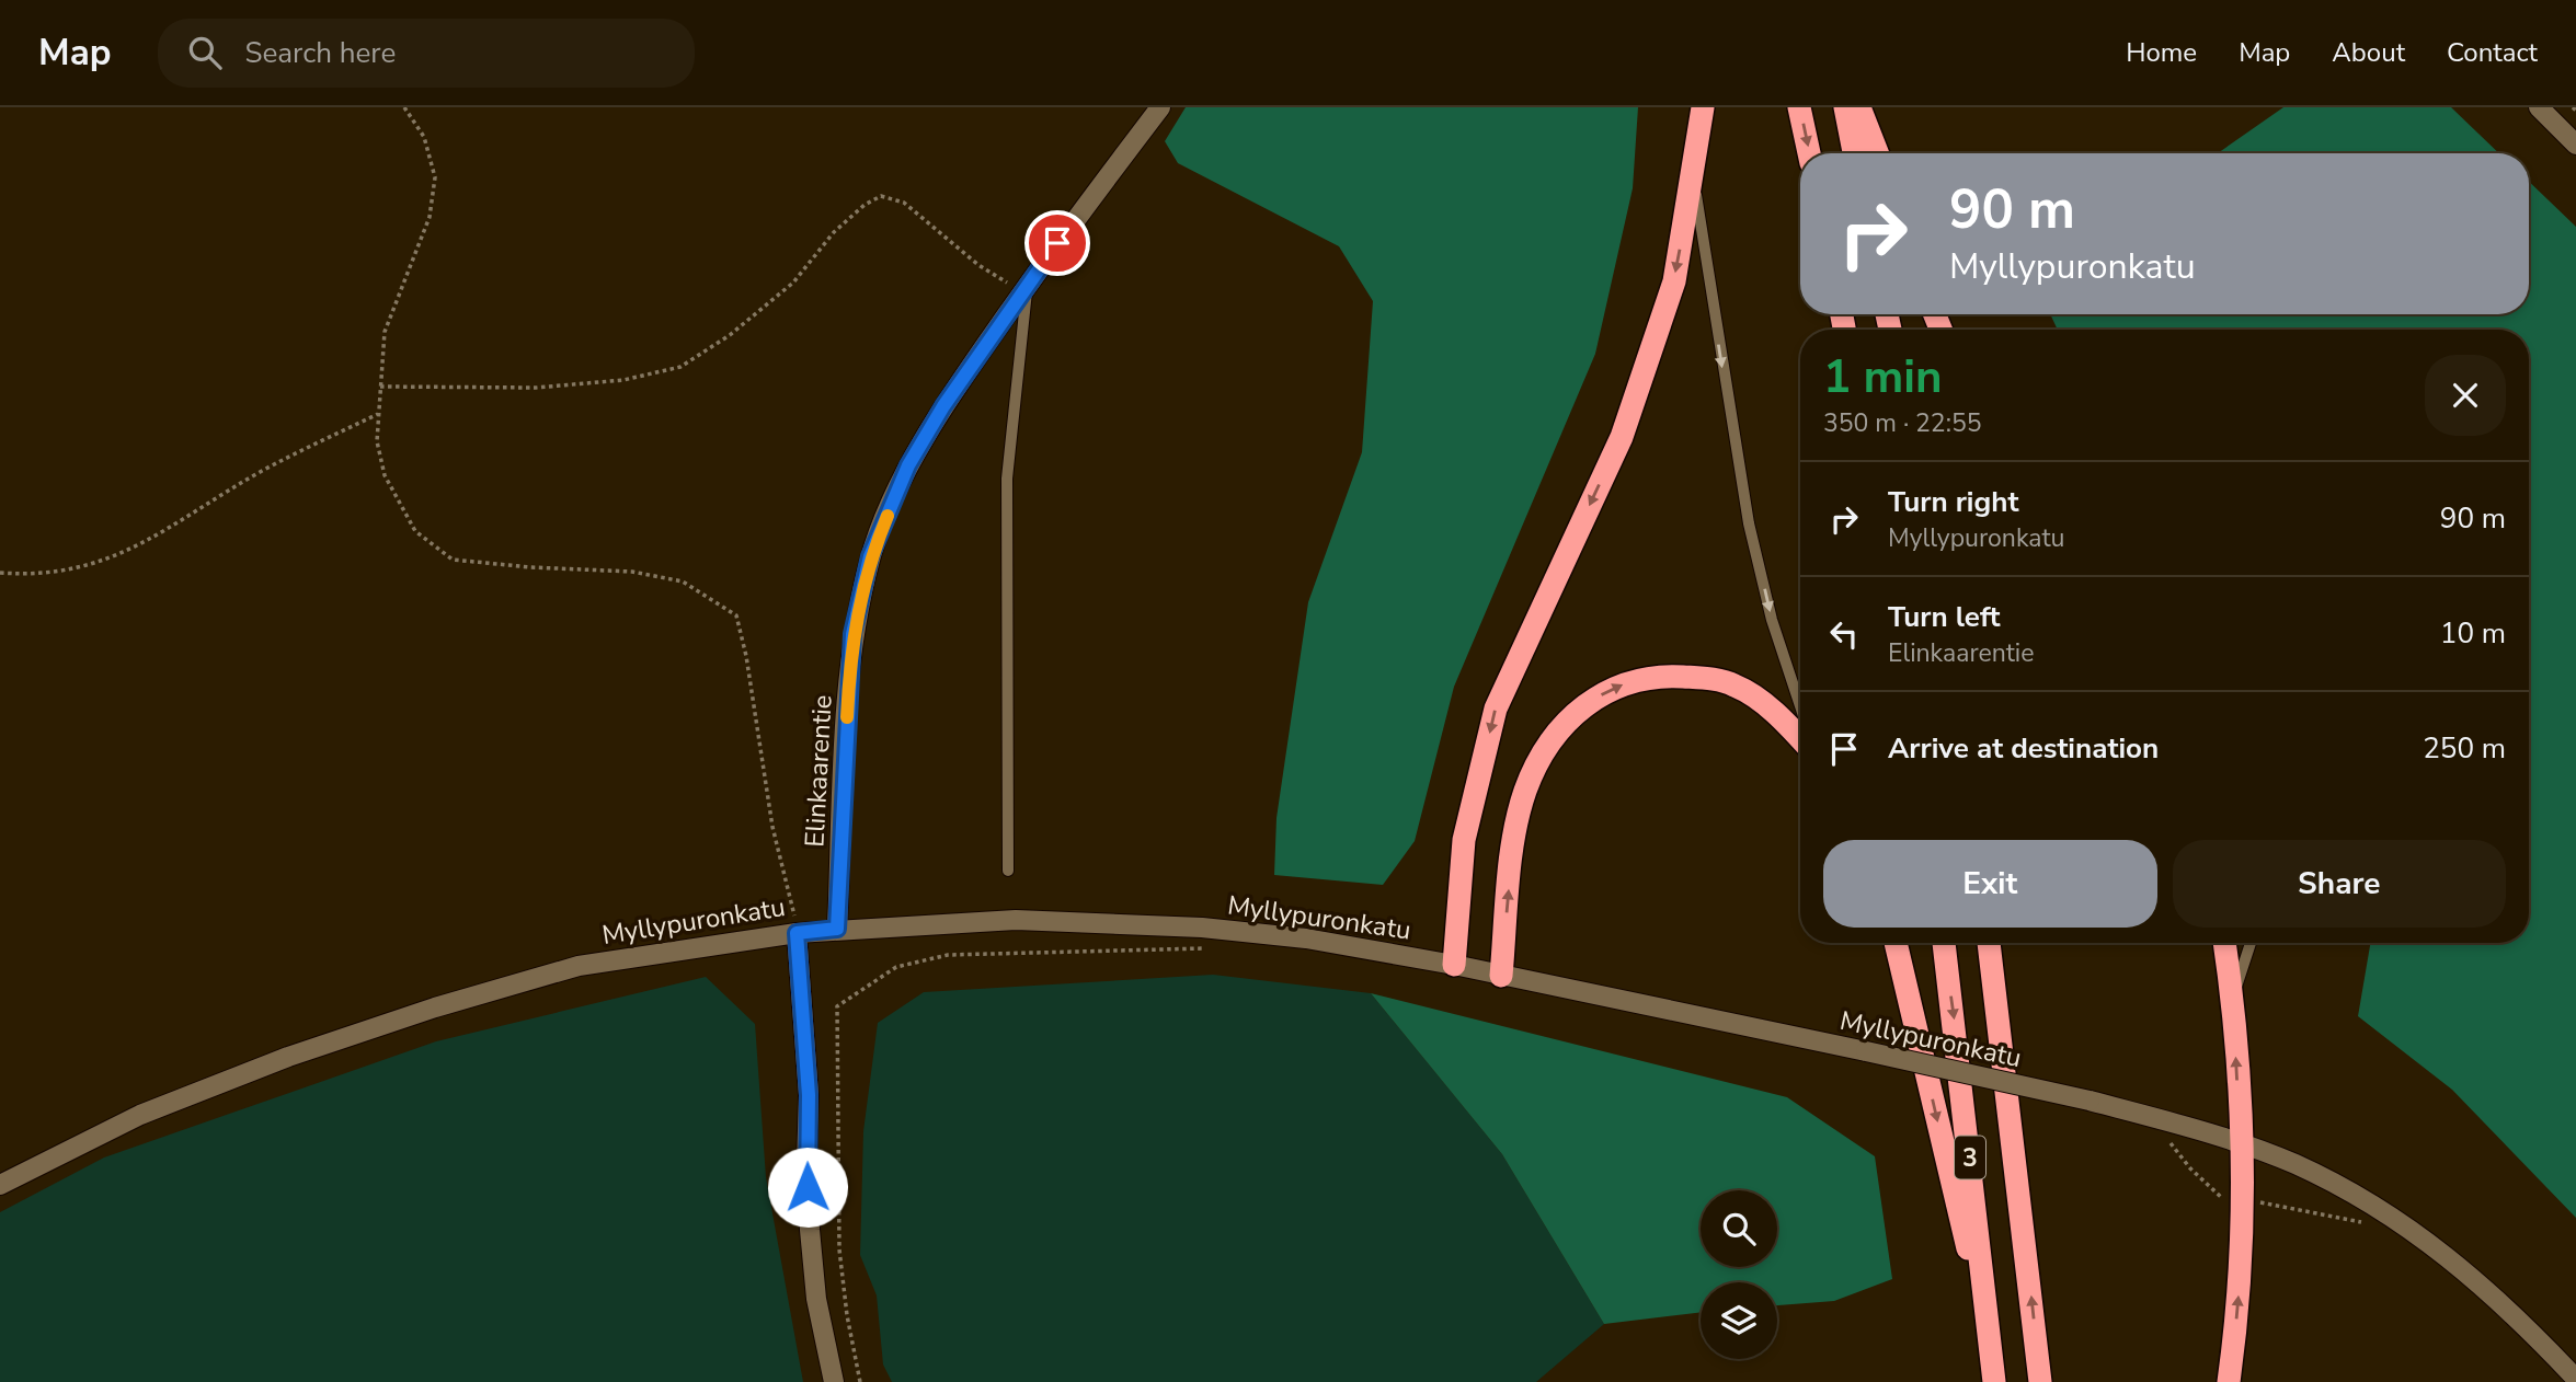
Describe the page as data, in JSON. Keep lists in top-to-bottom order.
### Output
{
  "streets": {
    "highway": ["3"],
    "street": ["Elinkaarentie", "Myllypuronkatu"]
  },
  "crossings": [
    ["Elinkaarentie", "Myllypuronkatu"]
  ],
  "page": {
    "header": "Map",
    "search": "Search here",
    "nav": [
      "Home",
      "Map",
      "About",
      "Contact"
    ],
    "turn": ["90 m", "Myllypuronkatu"],
    "heading": ["1 min", "350 m · 22:55"],
    "list": [
      {
        "name": "Turn right",
        "note": "Myllypuronkatu",
        "value": "90 m"
      },
      {
        "name": "Turn left",
        "note": "Elinkaarentie",
        "value": "10 m"
      },
      {
        "name": "Arrive at destination",
        "value": "250 m"
      }
    ],
    "buttons": ["Exit", "Share"]
  }
}
